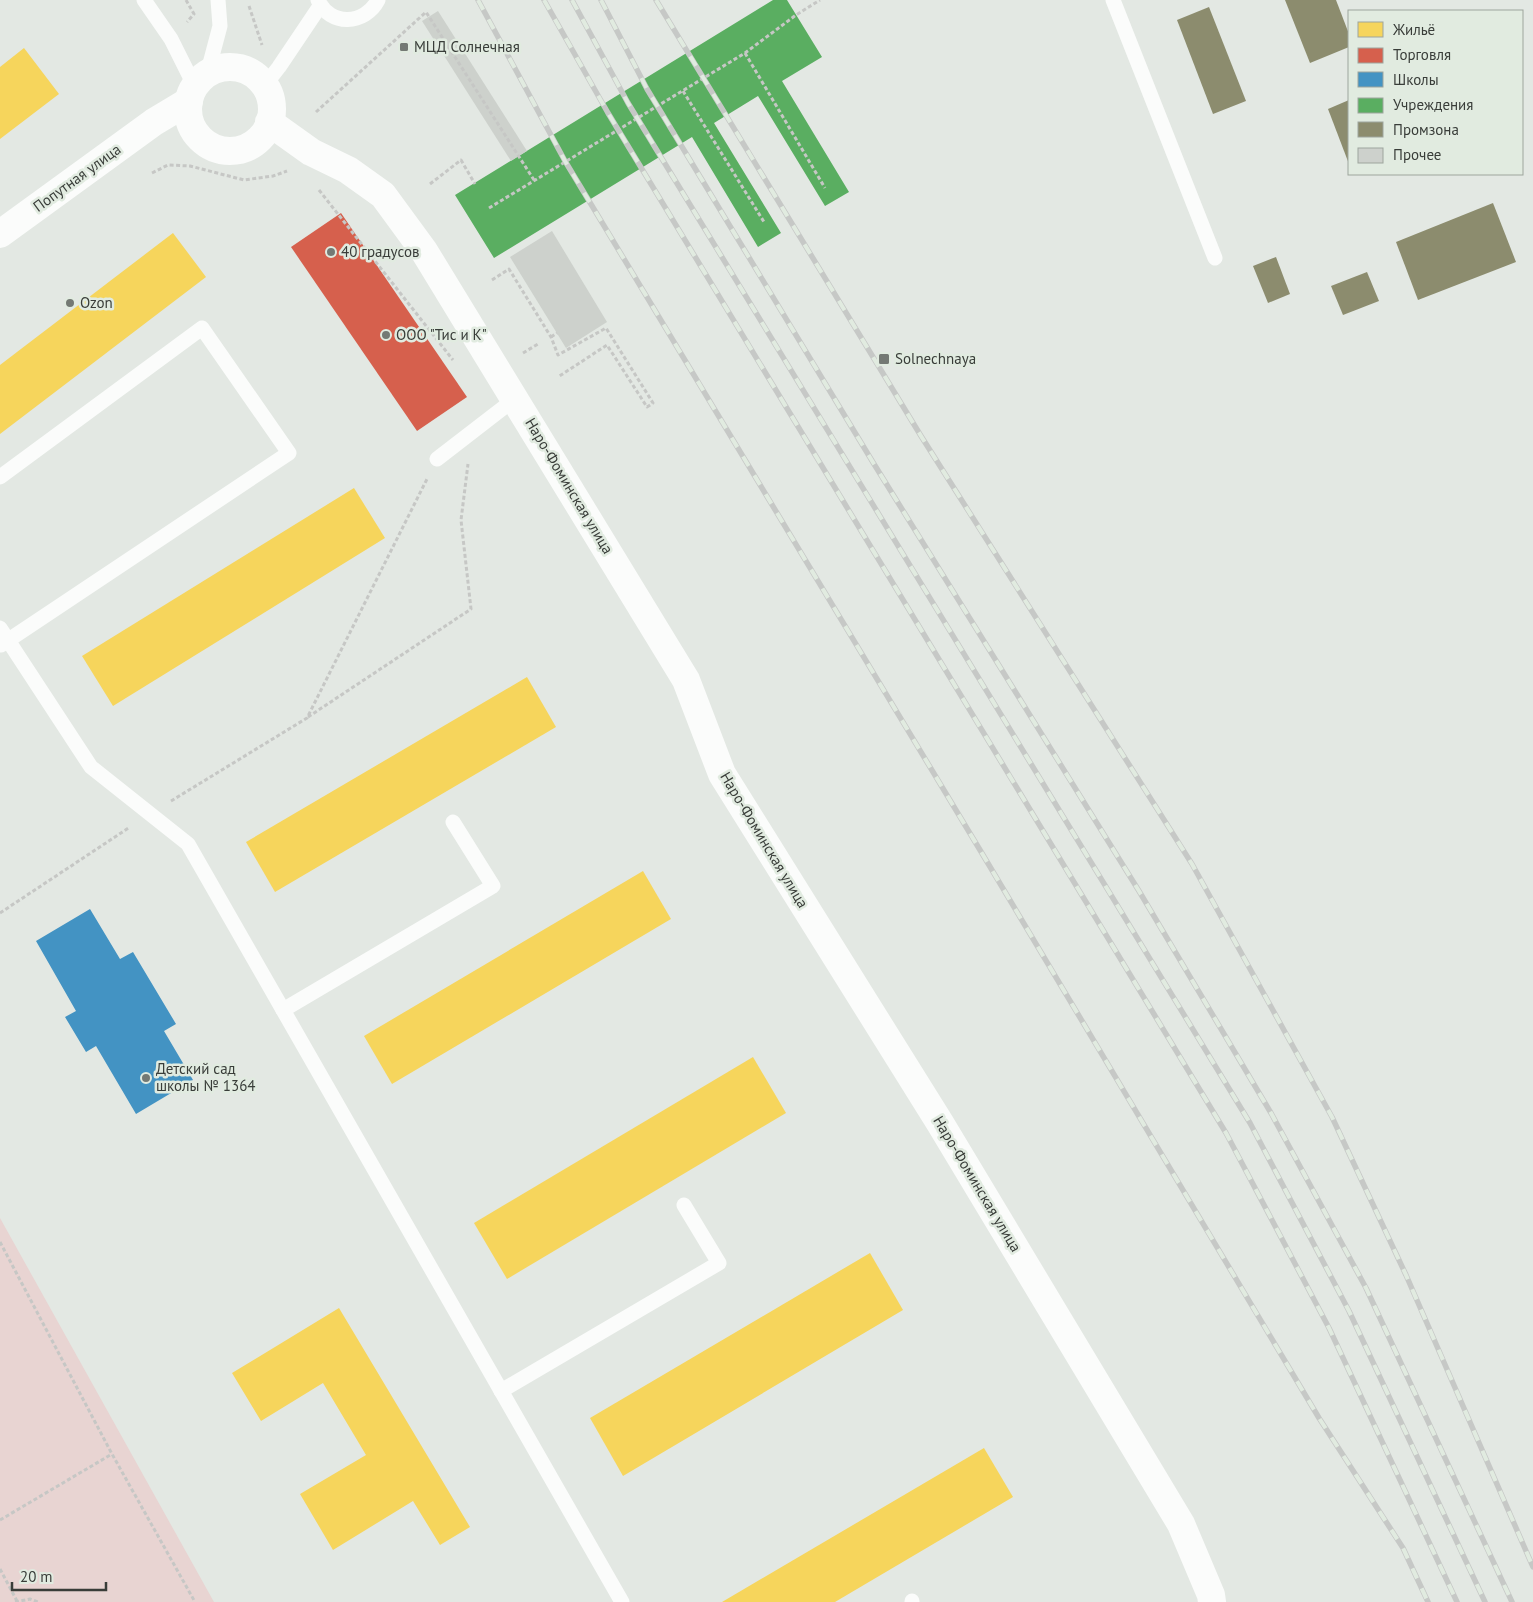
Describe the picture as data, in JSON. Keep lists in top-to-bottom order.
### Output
{
  "streets": {
    "street": ["Попутная улица", "Наро-Фоминская улица"]
  },
  "crossings": [
    ["Попутная улица", "Наро-Фоминская улица"]
  ],
  "places": {
    "transit": ["МЦД Солнечная", "Solnechnaya"],
    "other": [
      "40 градусов",
      "Ozon",
      "ООО \"Тис и К\"",
      "Детский сад школы № 1364"
    ]
  },
  "legend": [
    "Жильё",
    "Торговля",
    "Школы",
    "Учреждения",
    "Промзона",
    "Прочее"
  ],
  "scale_bar": "20 m"
}
